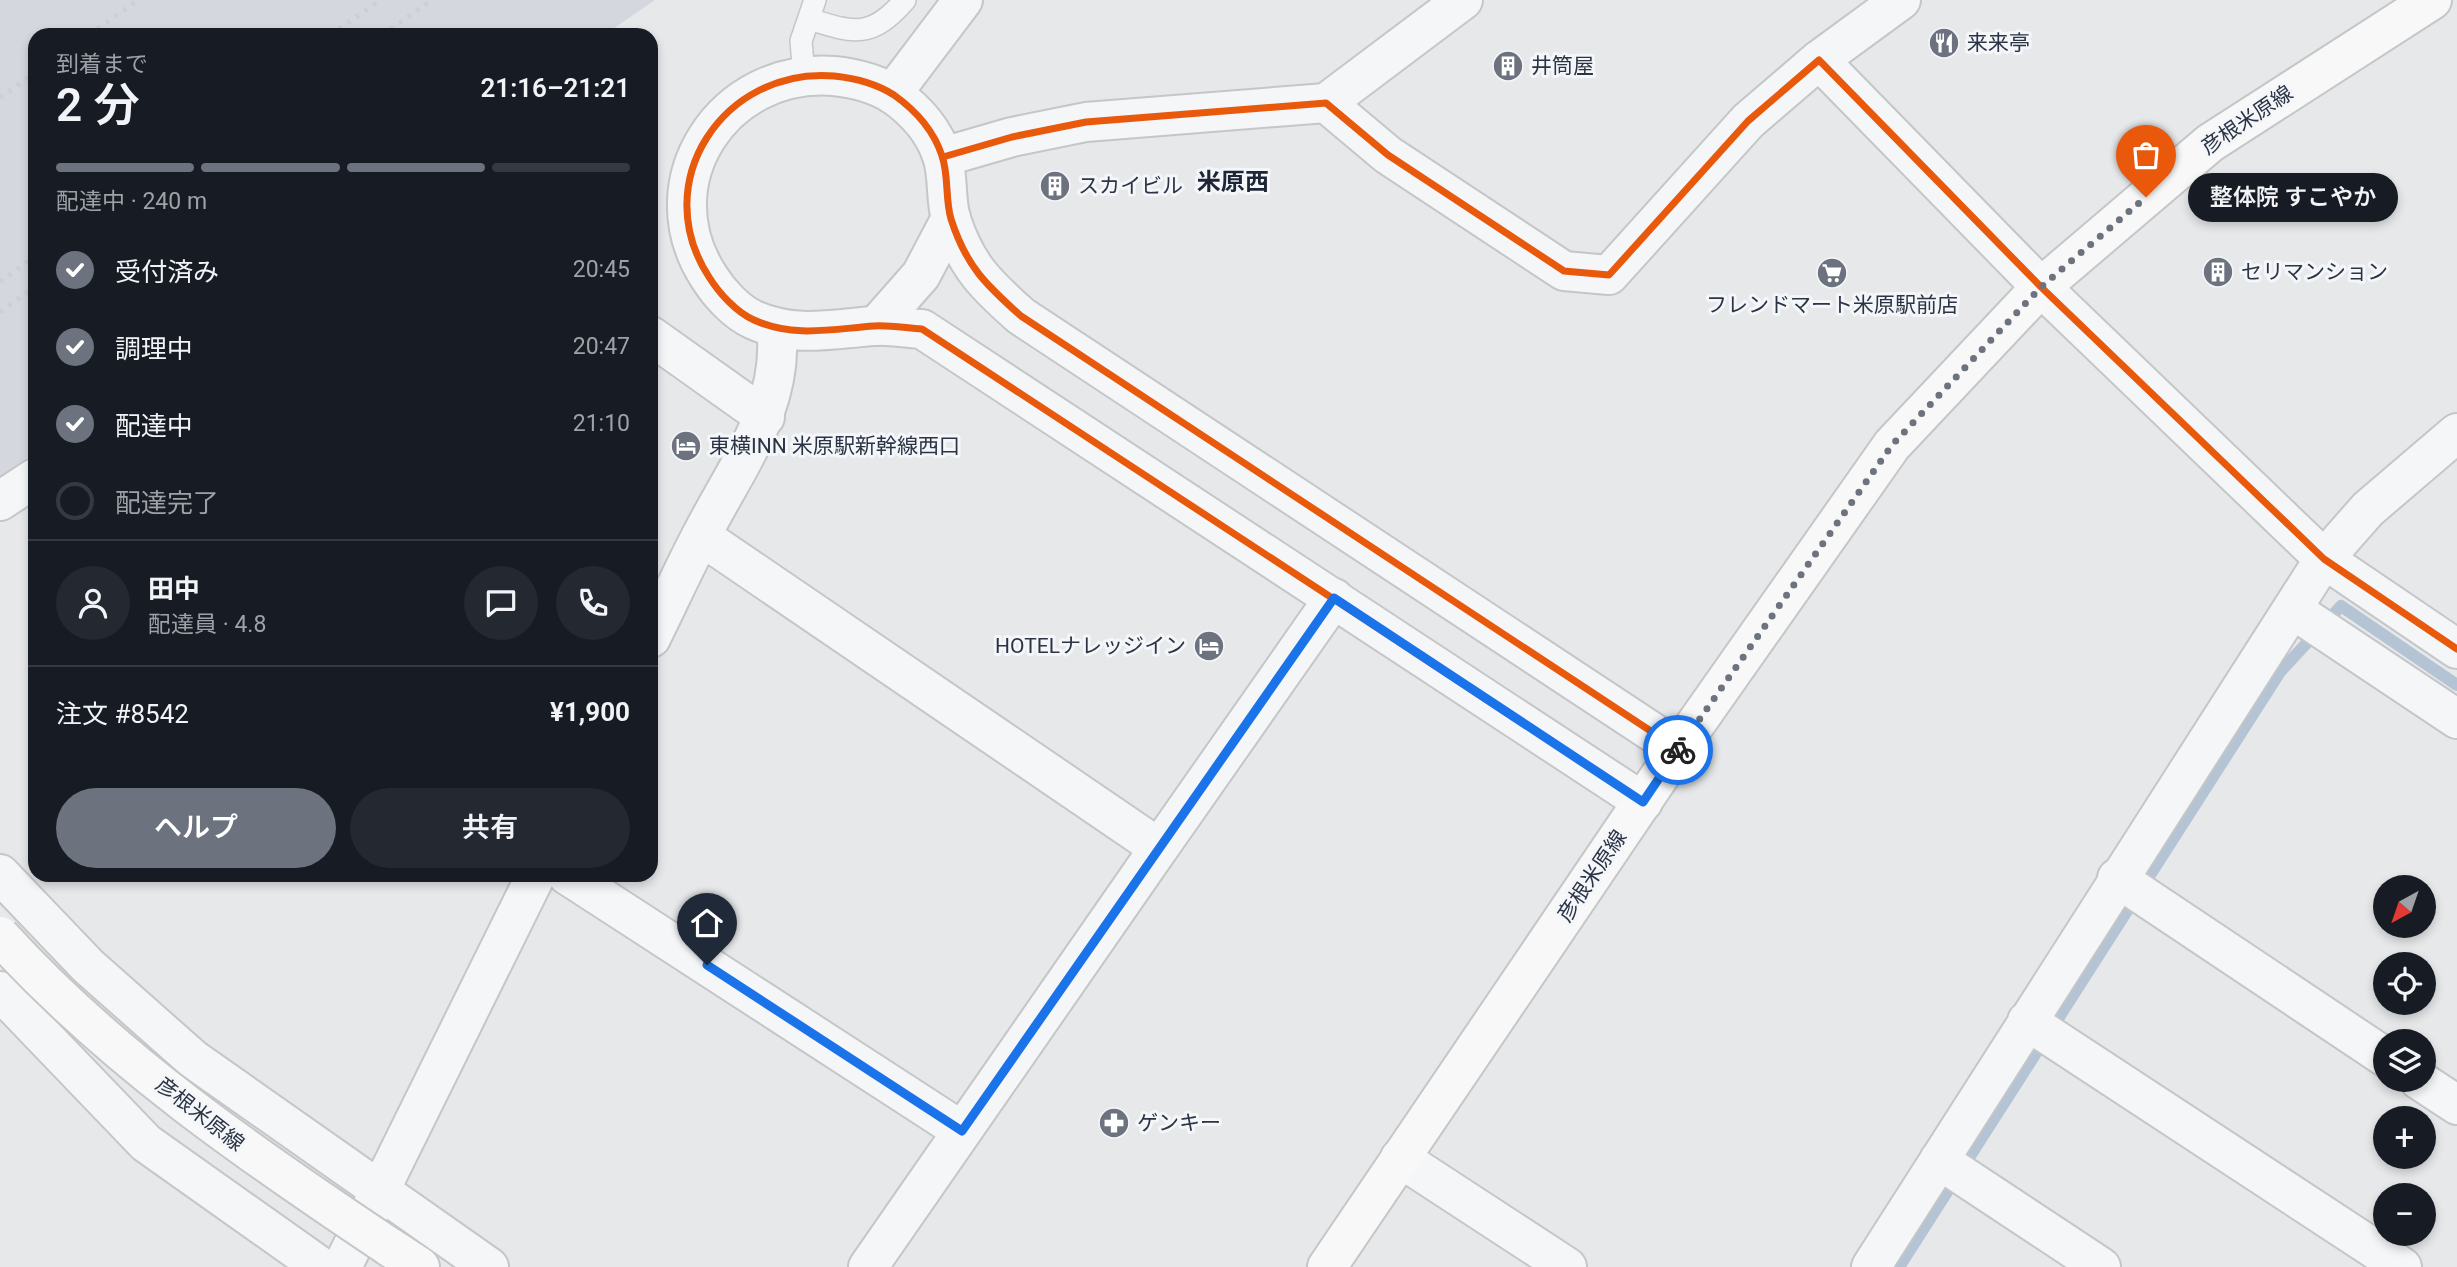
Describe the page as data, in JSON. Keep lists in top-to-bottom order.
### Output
{
  "streets": {
    "main road": ["彦根米原線"]
  },
  "districts": ["米原西"],
  "places": {
    "restaurant": ["来来亭"],
    "building": ["井筒屋", "スカイビル", "セリマンション"],
    "other": ["整体院 すこやか"],
    "supermarket": ["フレンドマート米原駅前店"],
    "hotel": ["東横INN 米原駅新幹線西口", "HOTELナレッジイン"],
    "pharmacy": ["ゲンキー"]
  },
  "north": "bottom left",
  "page": {
    "heading": ["2 分", "到着まで", "21:16–21:21"],
    "panel": [
      "田中",
      "配達員 · 4.8",
      "注文 #8542",
      "¥1,900"
    ],
    "bar": "配達中 · 240 m",
    "bubble": "整体院 すこやか",
    "list": [
      ["受付済み", "20:45"],
      ["調理中", "20:47"],
      ["配達中", "21:10"],
      "配達完了"
    ],
    "buttons": ["ヘルプ", "共有"],
    "map_buttons": ["+", "−"]
  }
}
